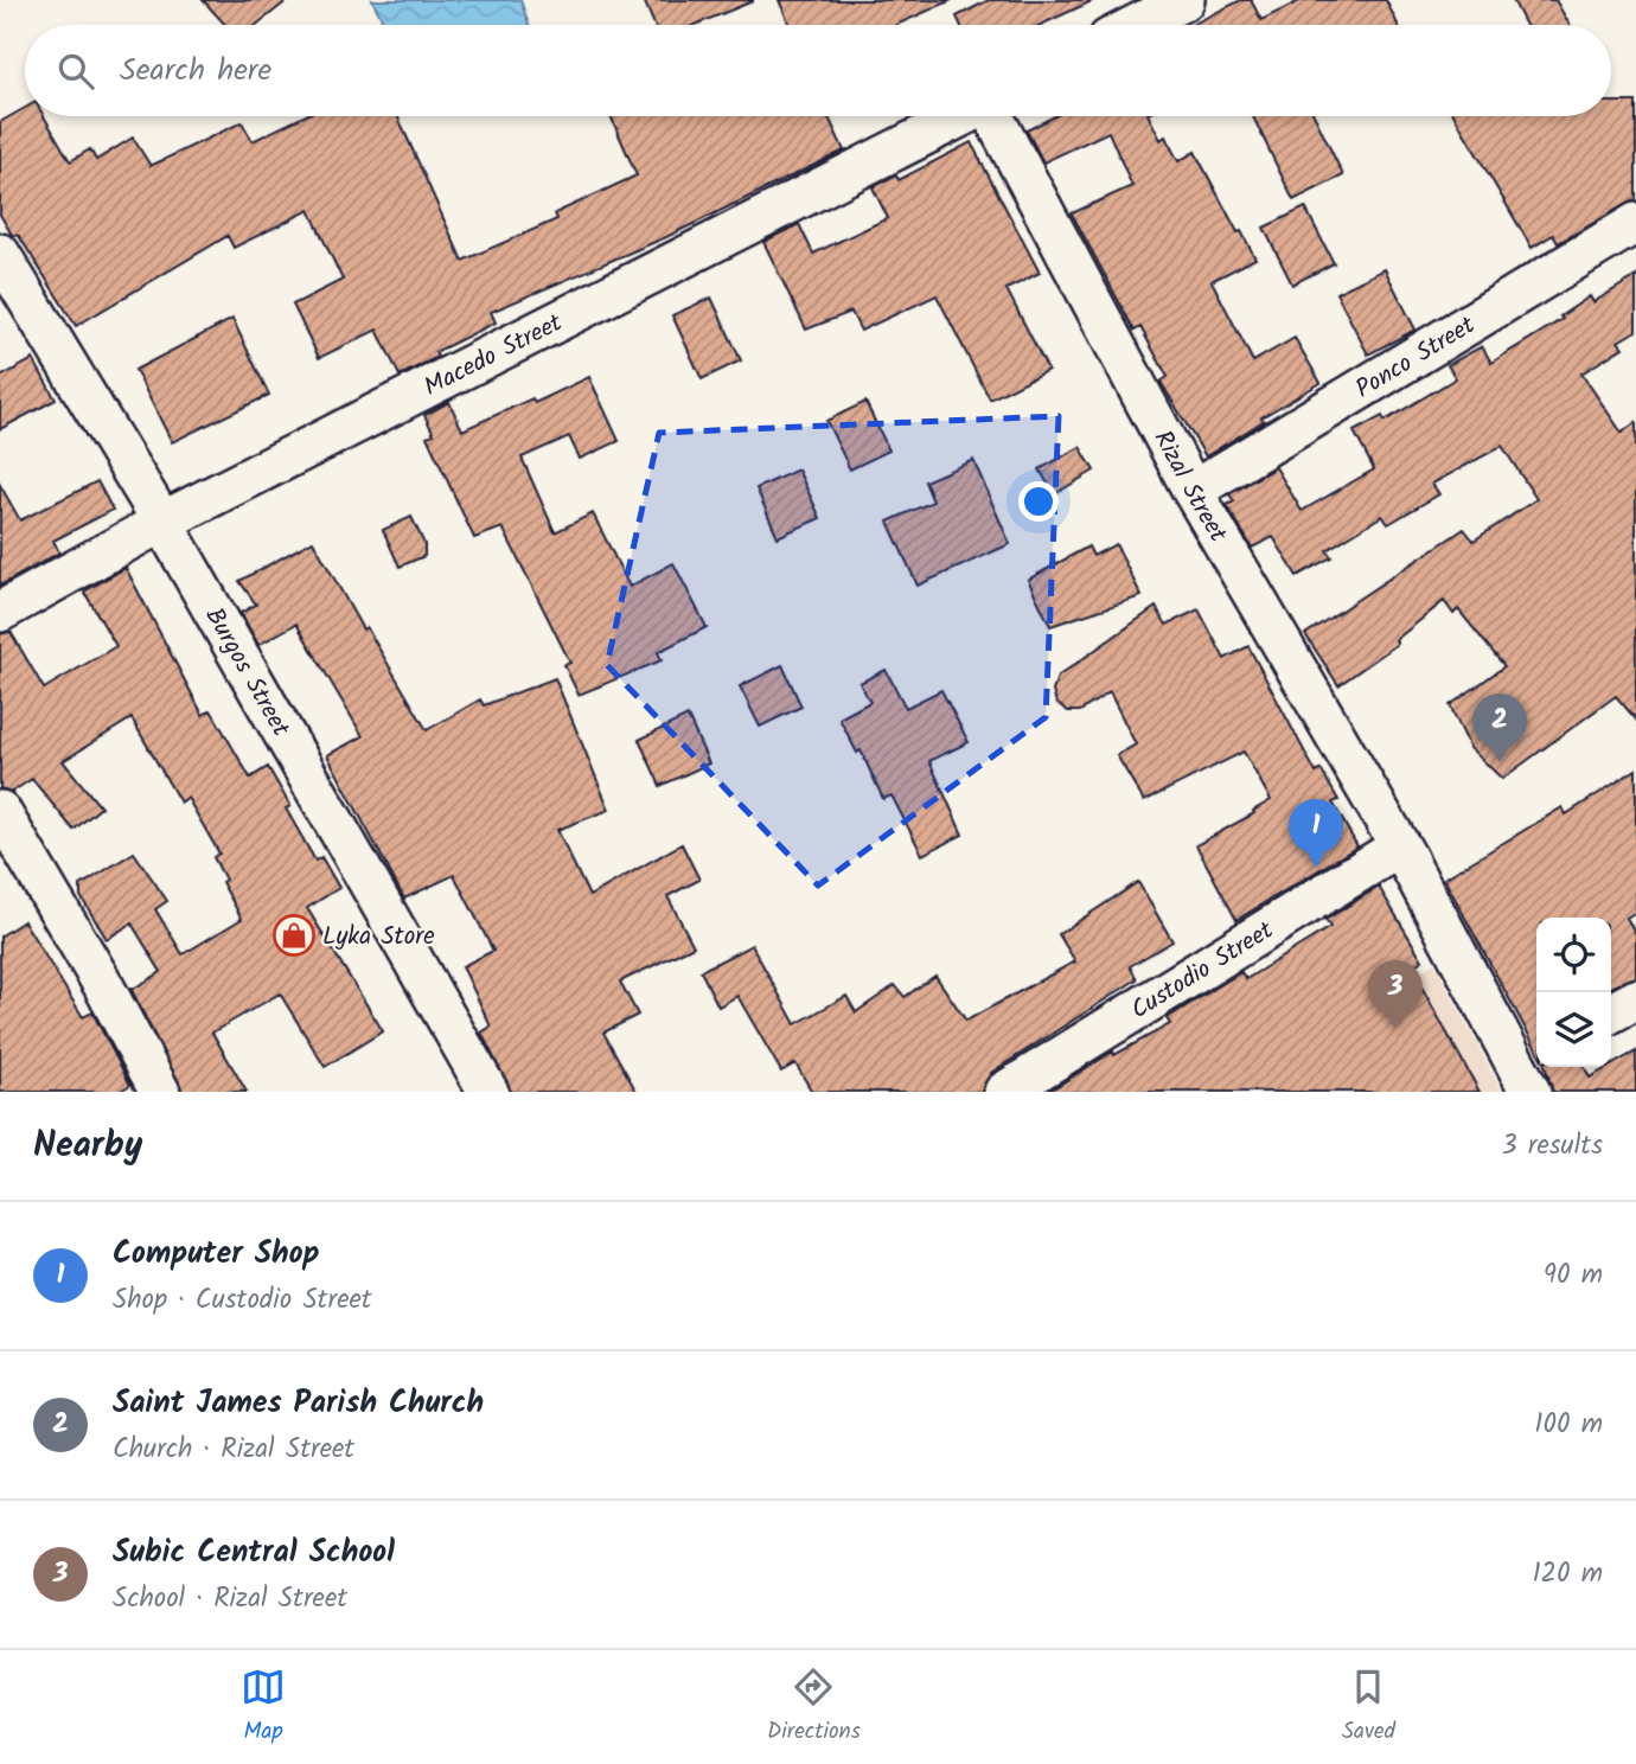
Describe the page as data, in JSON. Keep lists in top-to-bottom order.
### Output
{
  "streets": {
    "street": [
      "Macedo Street",
      "Ponco Street",
      "Rizal Street",
      "Burgos Street",
      "Custodio Street"
    ]
  },
  "crossings": [
    ["Macedo Street", "Burgos Street"],
    ["Ponco Street", "Rizal Street"],
    ["Rizal Street", "Custodio Street"]
  ],
  "places": {
    "shop": ["Lyka Store"]
  },
  "page": {
    "search": "Search here",
    "pins": ["2", "1", "3"],
    "heading": ["Nearby", "3 results"],
    "list": [
      {
        "mark": "1",
        "name": "Computer Shop",
        "note": "Shop · Custodio Street",
        "value": "90 m"
      },
      {
        "mark": "2",
        "name": "Saint James Parish Church",
        "note": "Church · Rizal Street",
        "value": "100 m"
      },
      {
        "mark": "3",
        "name": "Subic Central School",
        "note": "School · Rizal Street",
        "value": "120 m"
      }
    ],
    "nav": ["Map", "Directions", "Saved"]
  }
}
